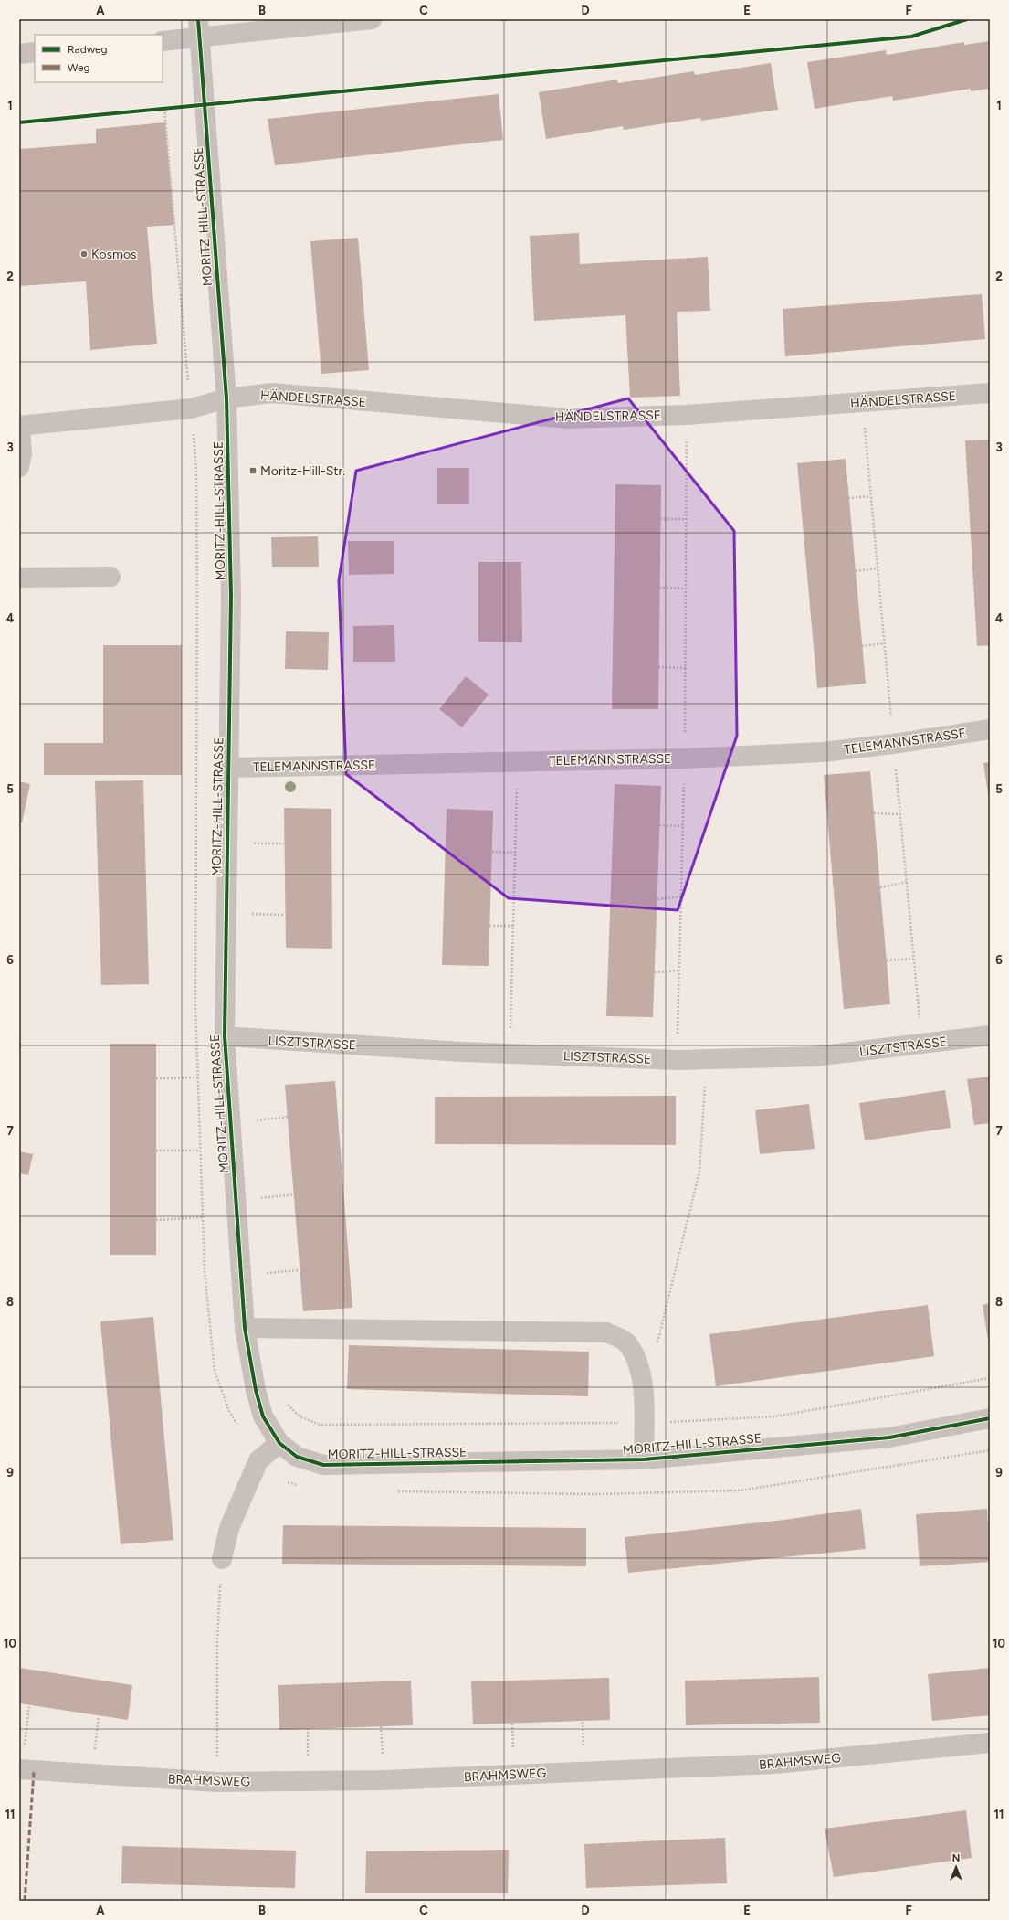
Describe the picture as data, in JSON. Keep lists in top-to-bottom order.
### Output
{
  "streets": {
    "street": [
      "MORITZ-HILL-STRASSE",
      "HÄNDELSTRASSE",
      "TELEMANNSTRASSE",
      "LISZTSTRASSE",
      "BRAHMSWEG"
    ]
  },
  "crossings": [
    ["MORITZ-HILL-STRASSE", "HÄNDELSTRASSE"],
    ["MORITZ-HILL-STRASSE", "TELEMANNSTRASSE"],
    ["MORITZ-HILL-STRASSE", "LISZTSTRASSE"]
  ],
  "places": {
    "other": ["Kosmos"],
    "transit": ["Moritz-Hill-Str."]
  },
  "legend": ["Radweg", "Weg"],
  "north": "top",
  "grid": {
    "columns": [
      "A",
      "B",
      "C",
      "D",
      "E",
      "F"
    ],
    "rows": [
      "1",
      "2",
      "3",
      "4",
      "5",
      "6",
      "7",
      "8",
      "9",
      "10",
      "11"
    ]
  }
}
